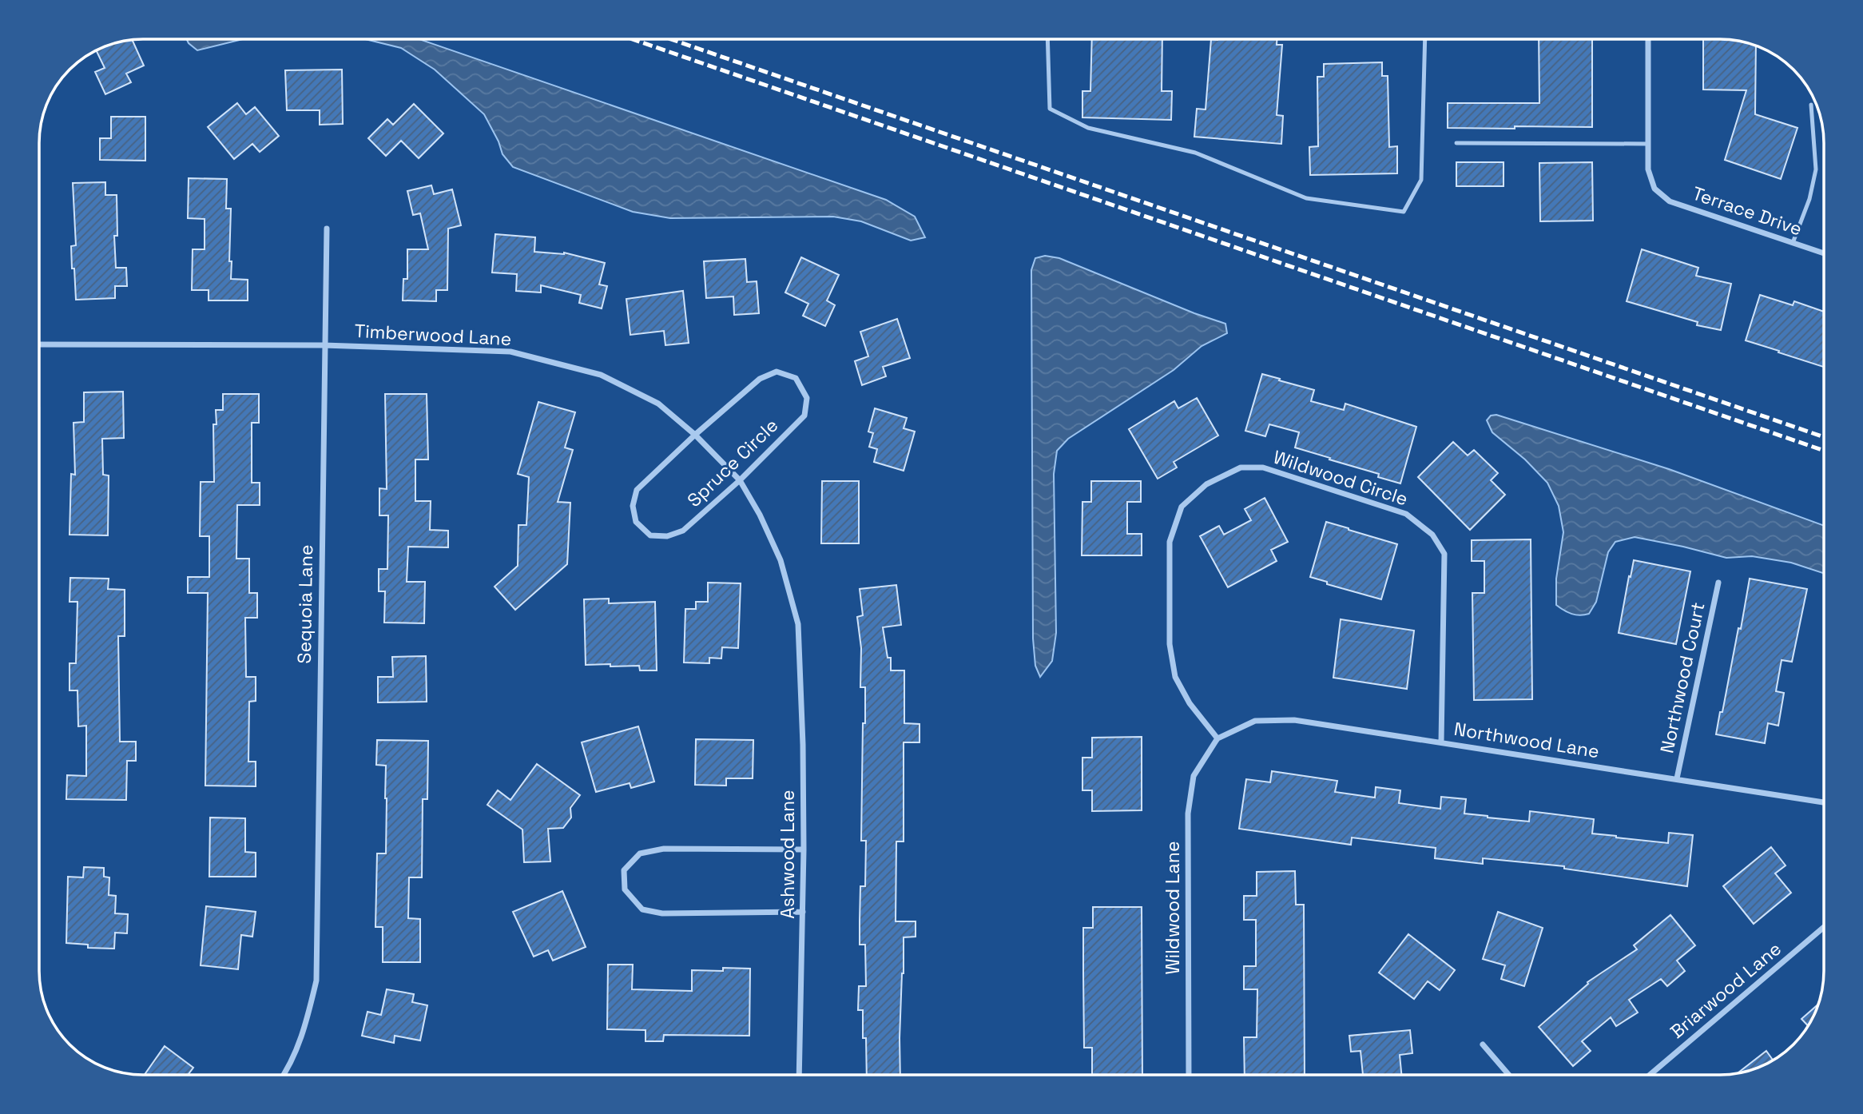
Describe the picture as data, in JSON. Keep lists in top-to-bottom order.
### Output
{
  "streets": {
    "street": [
      "Terrace Drive",
      "Timberwood Lane",
      "Spruce Circle",
      "Wildwood Circle",
      "Sequoia Lane",
      "Northwood Court",
      "Northwood Lane",
      "Ashwood Lane",
      "Wildwood Lane",
      "Briarwood Lane"
    ]
  },
  "crossings": [
    ["Timberwood Lane", "Spruce Circle"],
    ["Timberwood Lane", "Sequoia Lane"],
    ["Timberwood Lane", "Ashwood Lane"],
    ["Wildwood Circle", "Northwood Lane"],
    ["Wildwood Circle", "Wildwood Lane"],
    ["Northwood Court", "Northwood Lane"],
    ["Northwood Lane", "Wildwood Lane"]
  ]
}
